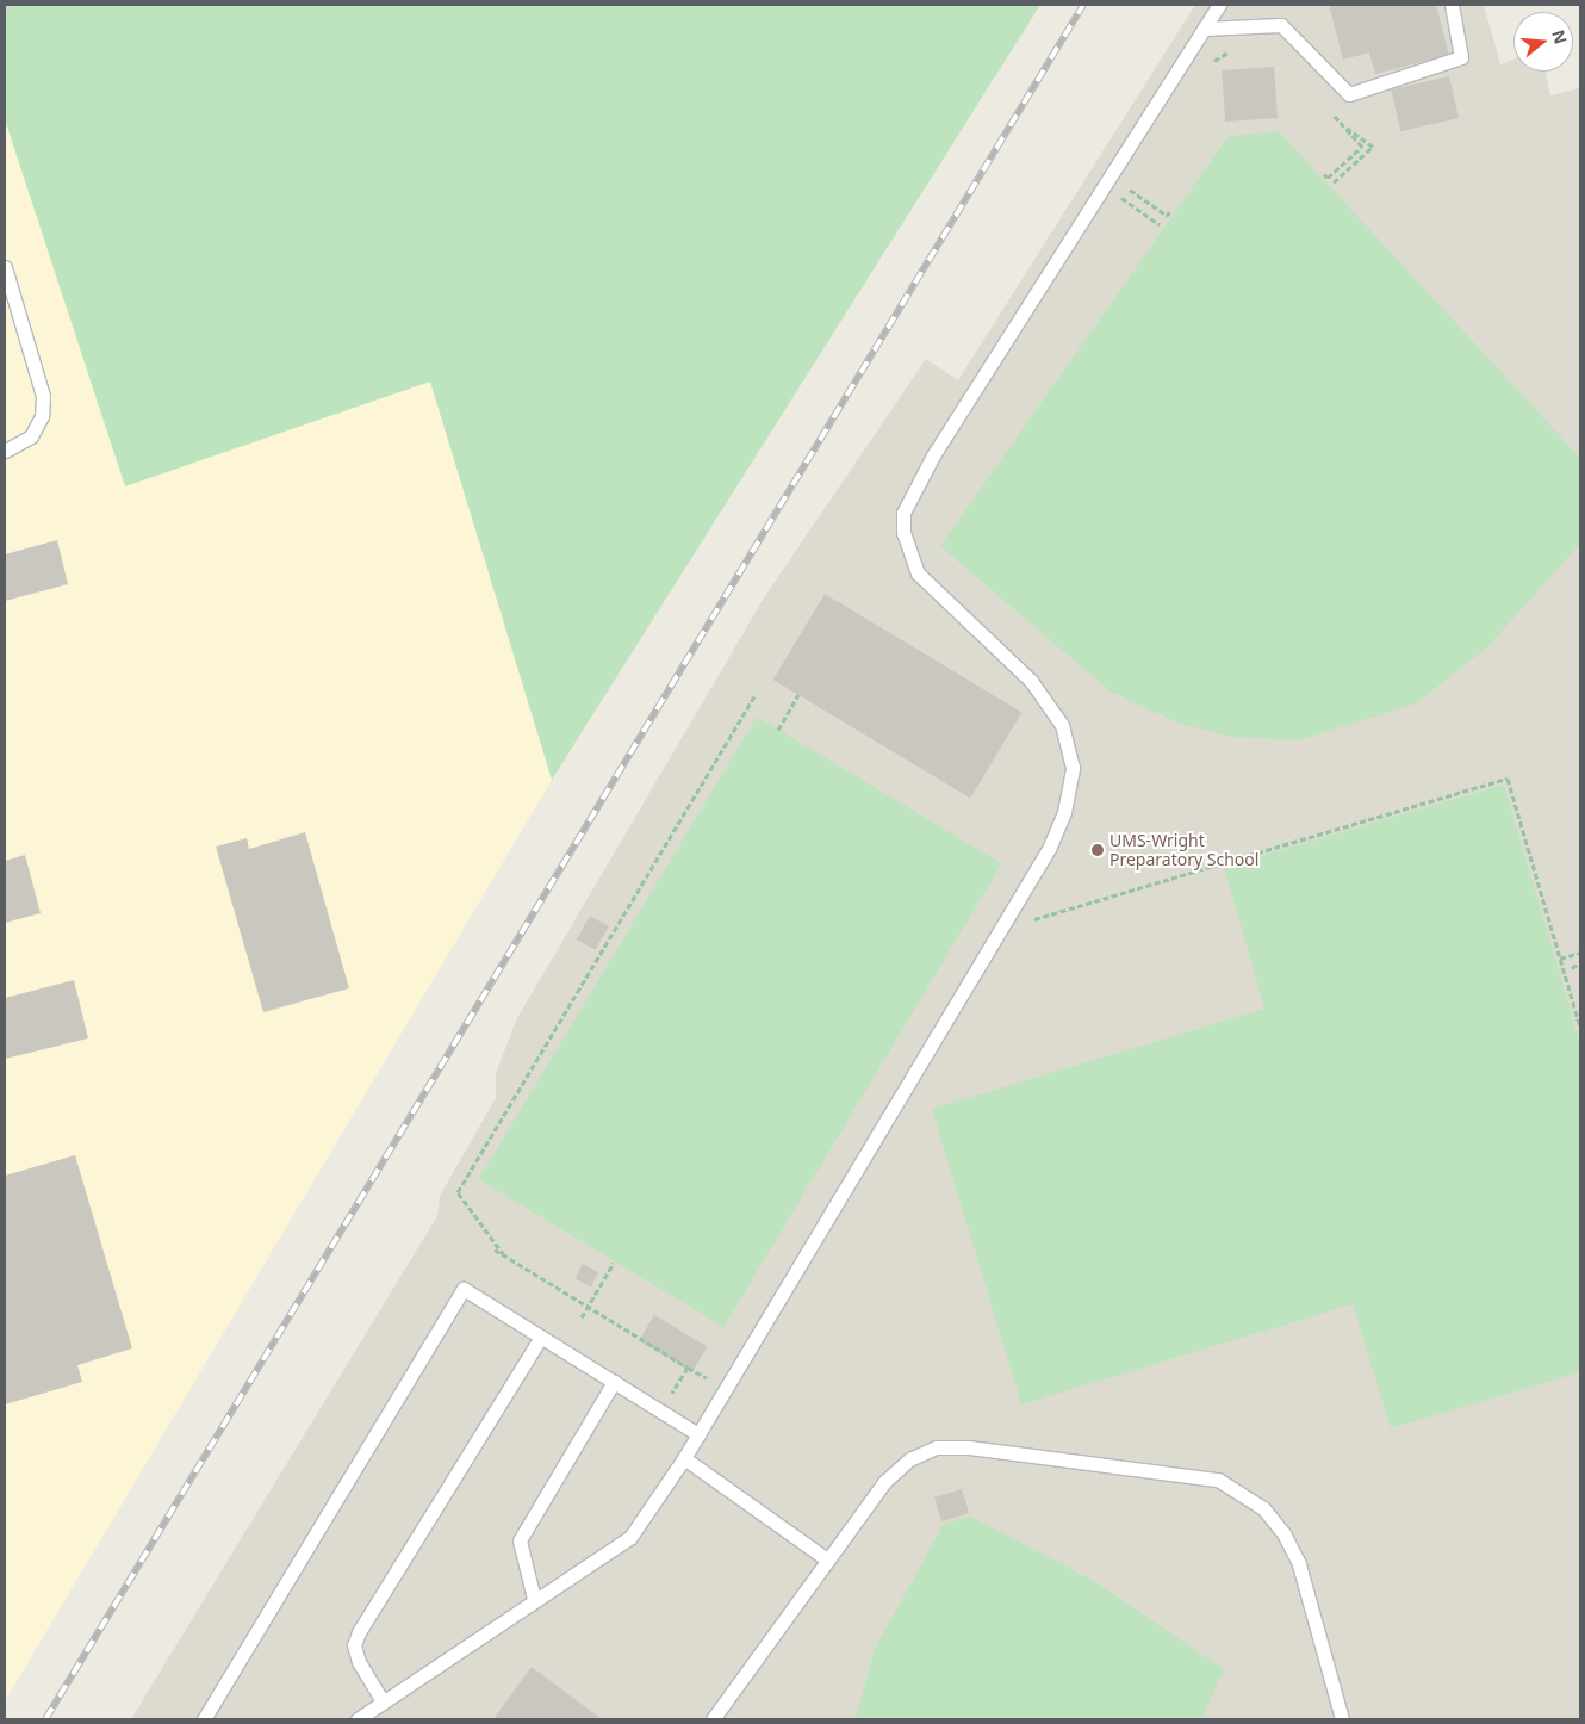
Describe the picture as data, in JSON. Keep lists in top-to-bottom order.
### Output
{
  "places": ["UMS-Wright Preparatory School"],
  "north": "right"
}
